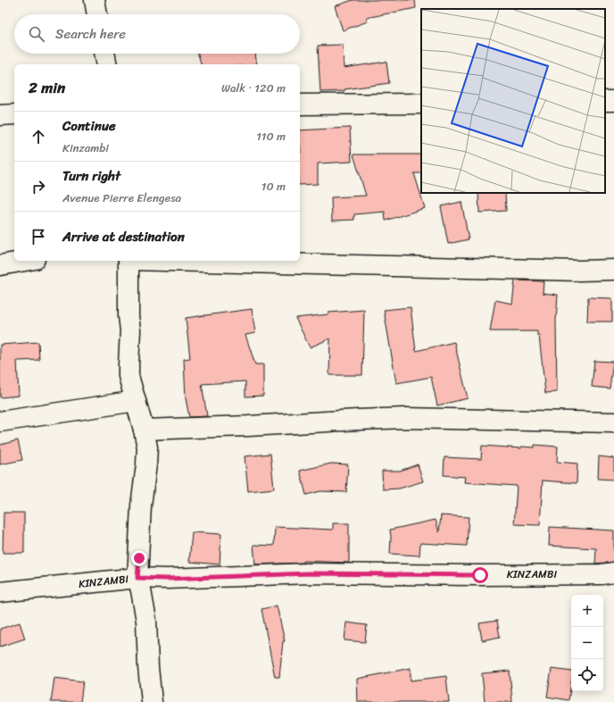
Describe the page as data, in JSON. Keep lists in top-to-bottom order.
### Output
{
  "streets": {
    "street": ["KINZAMBI"]
  },
  "page": {
    "search": "Search here",
    "heading": ["2 min", "Walk · 120 m"],
    "list": [
      ["Continue", "Kinzambi", "110 m"],
      ["Turn right", "Avenue Pierre Elengesa", "10 m"],
      "Arrive at destination"
    ],
    "map_buttons": ["+", "−"]
  }
}
